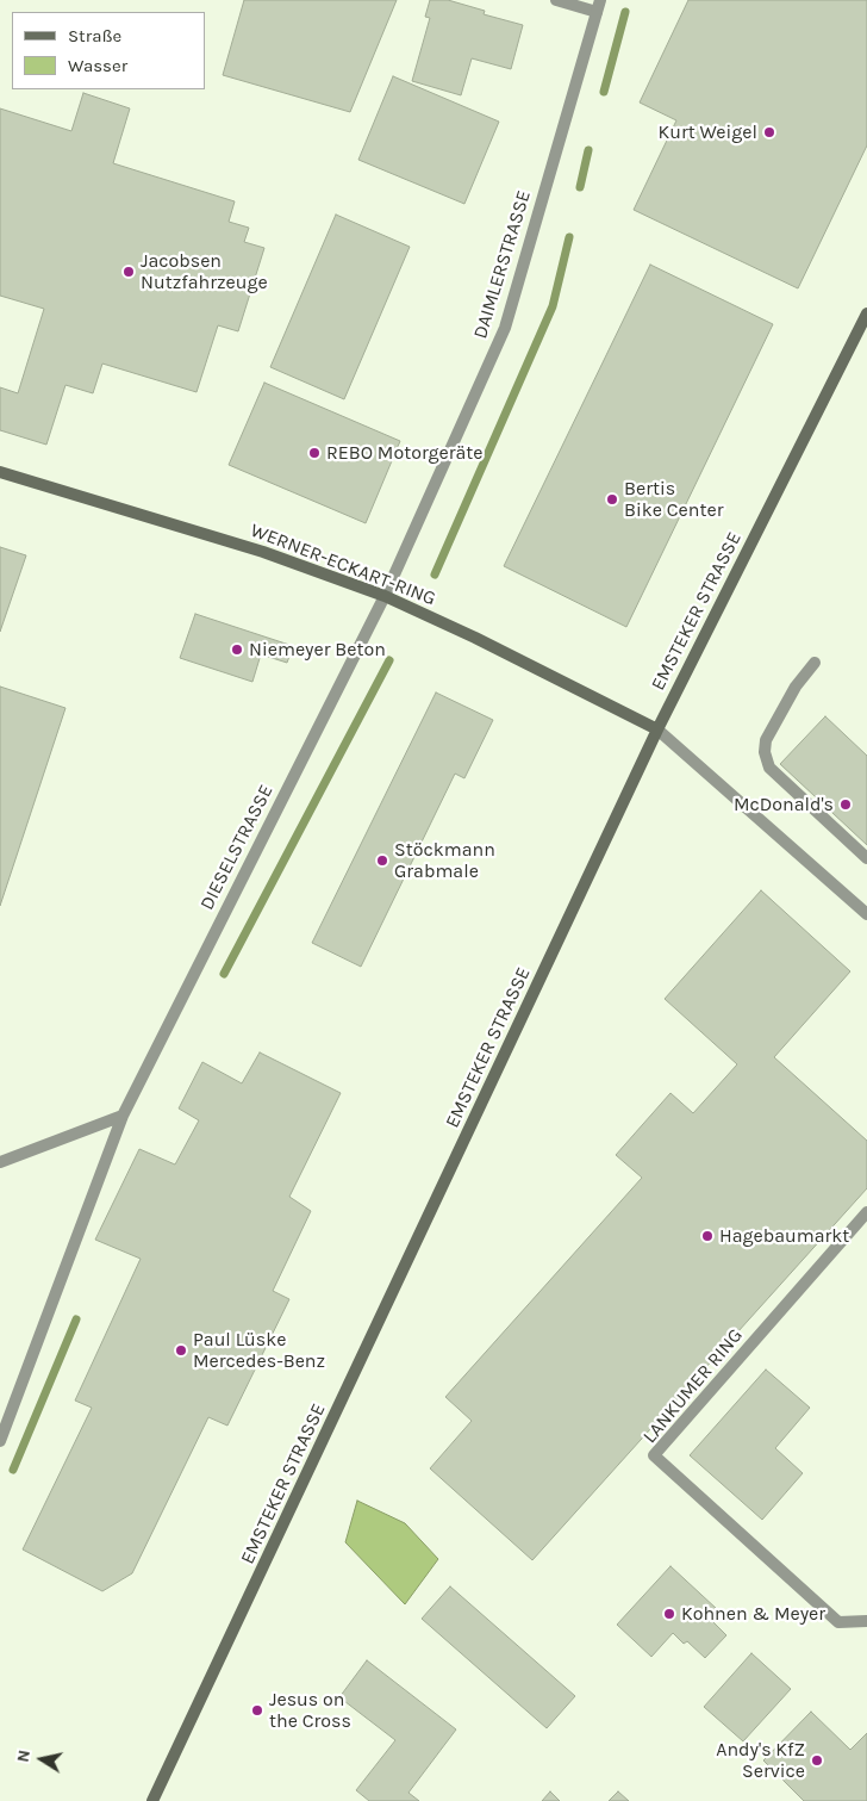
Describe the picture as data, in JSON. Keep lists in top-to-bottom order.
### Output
{
  "streets": {
    "street": [
      "DAIMLERSTRASSE",
      "WERNER-ECKART-RING",
      "EMSTEKER STRASSE",
      "DIESELSTRASSE",
      "LANKUMER RING"
    ]
  },
  "crossings": [
    ["DAIMLERSTRASSE", "WERNER-ECKART-RING"],
    ["DAIMLERSTRASSE", "DIESELSTRASSE"],
    ["WERNER-ECKART-RING", "EMSTEKER STRASSE"],
    ["WERNER-ECKART-RING", "DIESELSTRASSE"]
  ],
  "places": [
    "Kurt Weigel",
    "Jacobsen Nutzfahrzeuge",
    "REBO Motorgeräte",
    "Bertis Bike Center",
    "Niemeyer Beton",
    "McDonald's",
    "Stöckmann Grabmale",
    "Hagebaumarkt",
    "Paul Lüske Mercedes-Benz",
    "Kohnen & Meyer",
    "Jesus on the Cross",
    "Andy's KfZ Service"
  ],
  "legend": ["Straße", "Wasser"],
  "north": "left"
}
